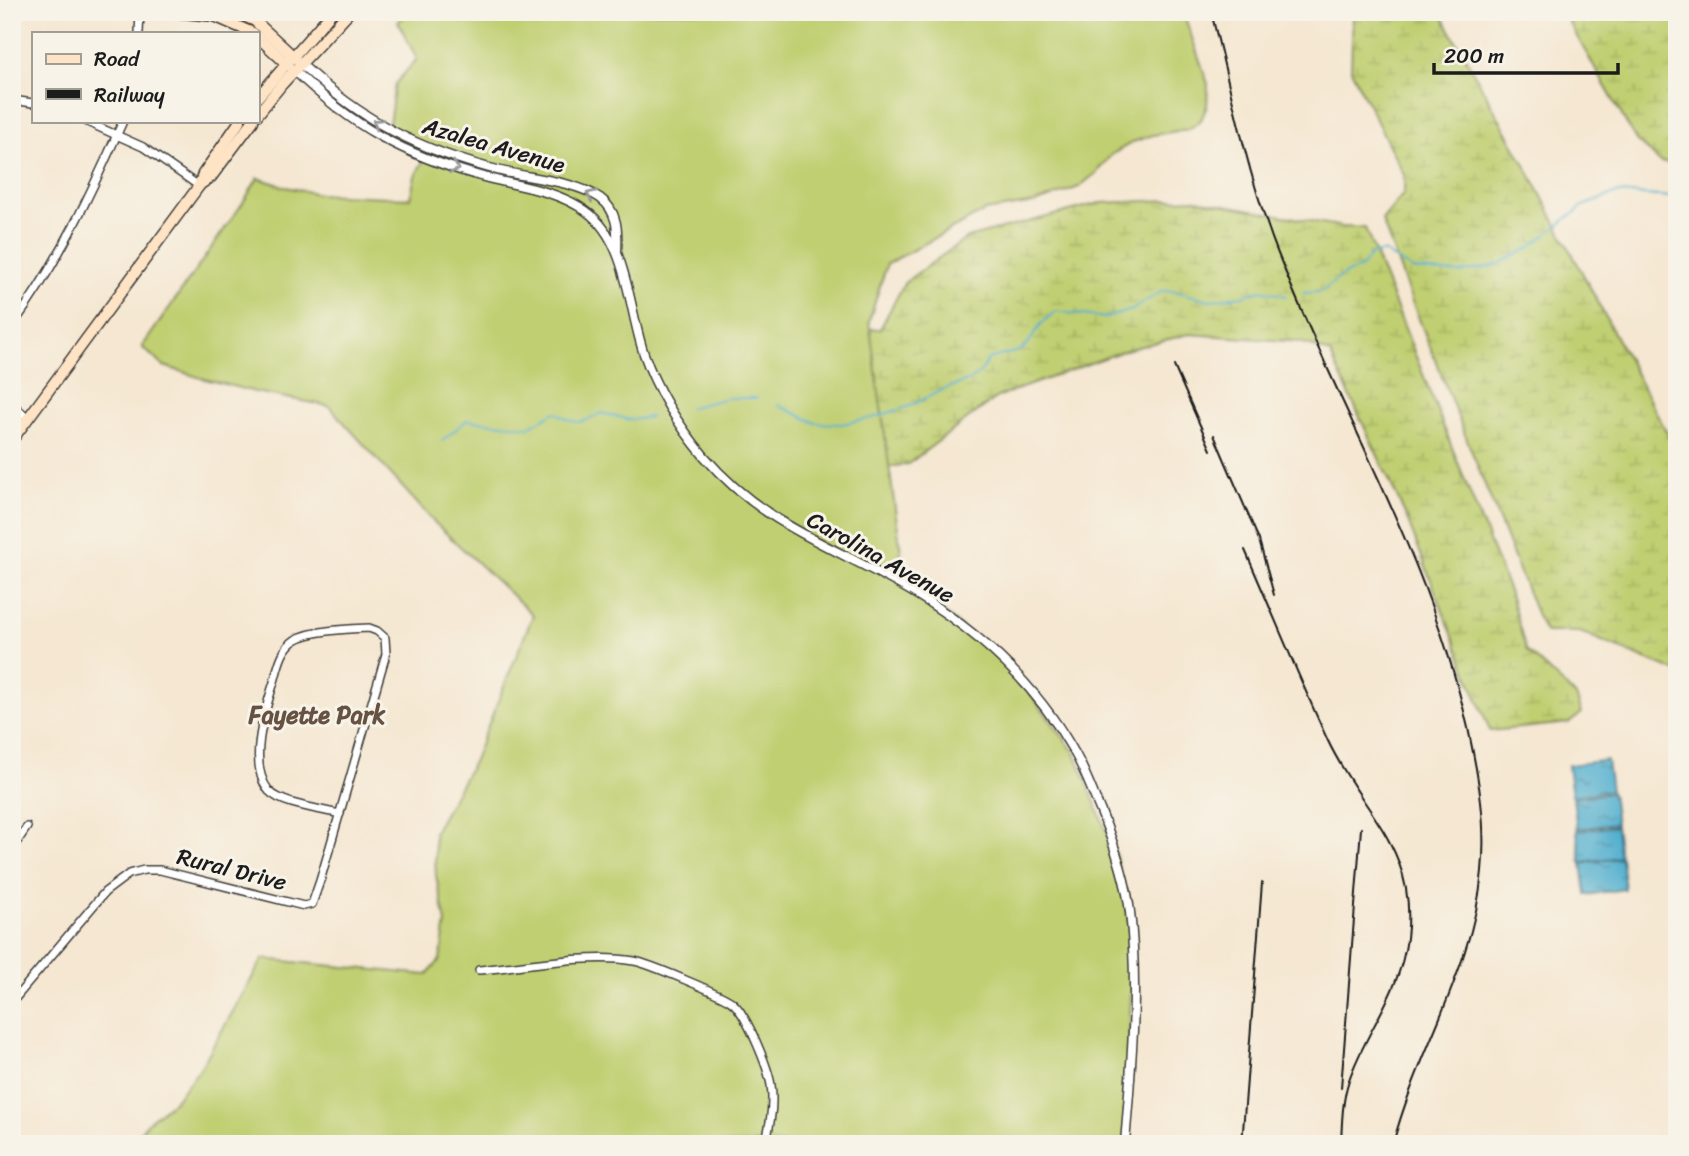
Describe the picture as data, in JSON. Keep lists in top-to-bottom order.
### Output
{
  "streets": {
    "main road": ["Azalea Avenue"],
    "street": ["Carolina Avenue", "Rural Drive"]
  },
  "crossings": [
    ["Azalea Avenue", "Carolina Avenue"]
  ],
  "districts": ["Fayette Park"],
  "legend": ["Road", "Railway"],
  "scale_bar": "200 m"
}
